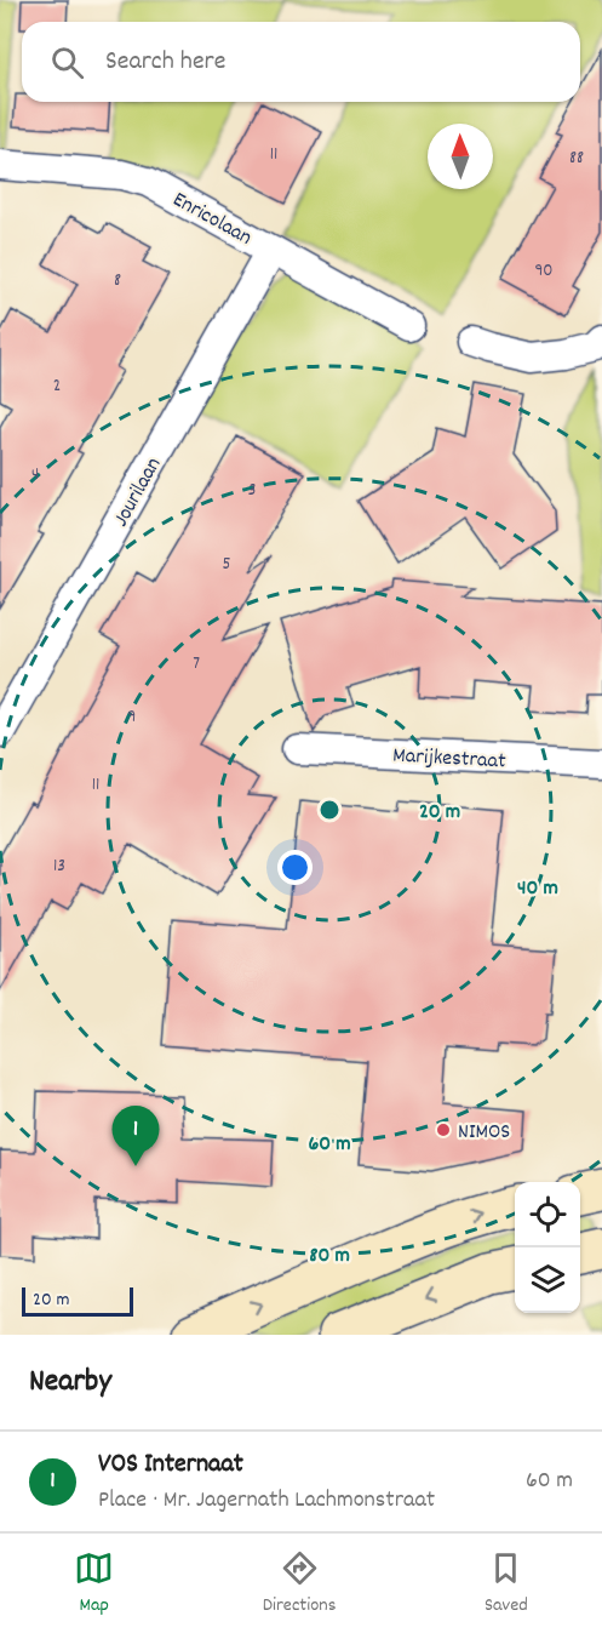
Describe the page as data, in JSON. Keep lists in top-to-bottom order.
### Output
{
  "streets": {
    "street": ["Enricolaan", "Jourilaan", "Marijkestraat"]
  },
  "crossings": [
    ["Enricolaan", "Jourilaan"]
  ],
  "places": ["NIMOS"],
  "house_numbers": [
    "11",
    "88",
    "90",
    "8",
    "2",
    "4",
    "3",
    "5",
    "7",
    "9",
    "11",
    "13"
  ],
  "scale_bar": "20 m",
  "north": "top",
  "page": {
    "search": "Search here",
    "pins": "1",
    "scale": "20 m",
    "heading": "Nearby",
    "list": [
      {
        "mark": "1",
        "name": "VOS Internaat",
        "note": "Place · Mr. Jagernath Lachmonstraat",
        "value": "60 m"
      }
    ],
    "nav": ["Map", "Directions", "Saved"]
  },
  "rings": [
    "20 m",
    "40 m",
    "60 m",
    "80 m"
  ]
}
